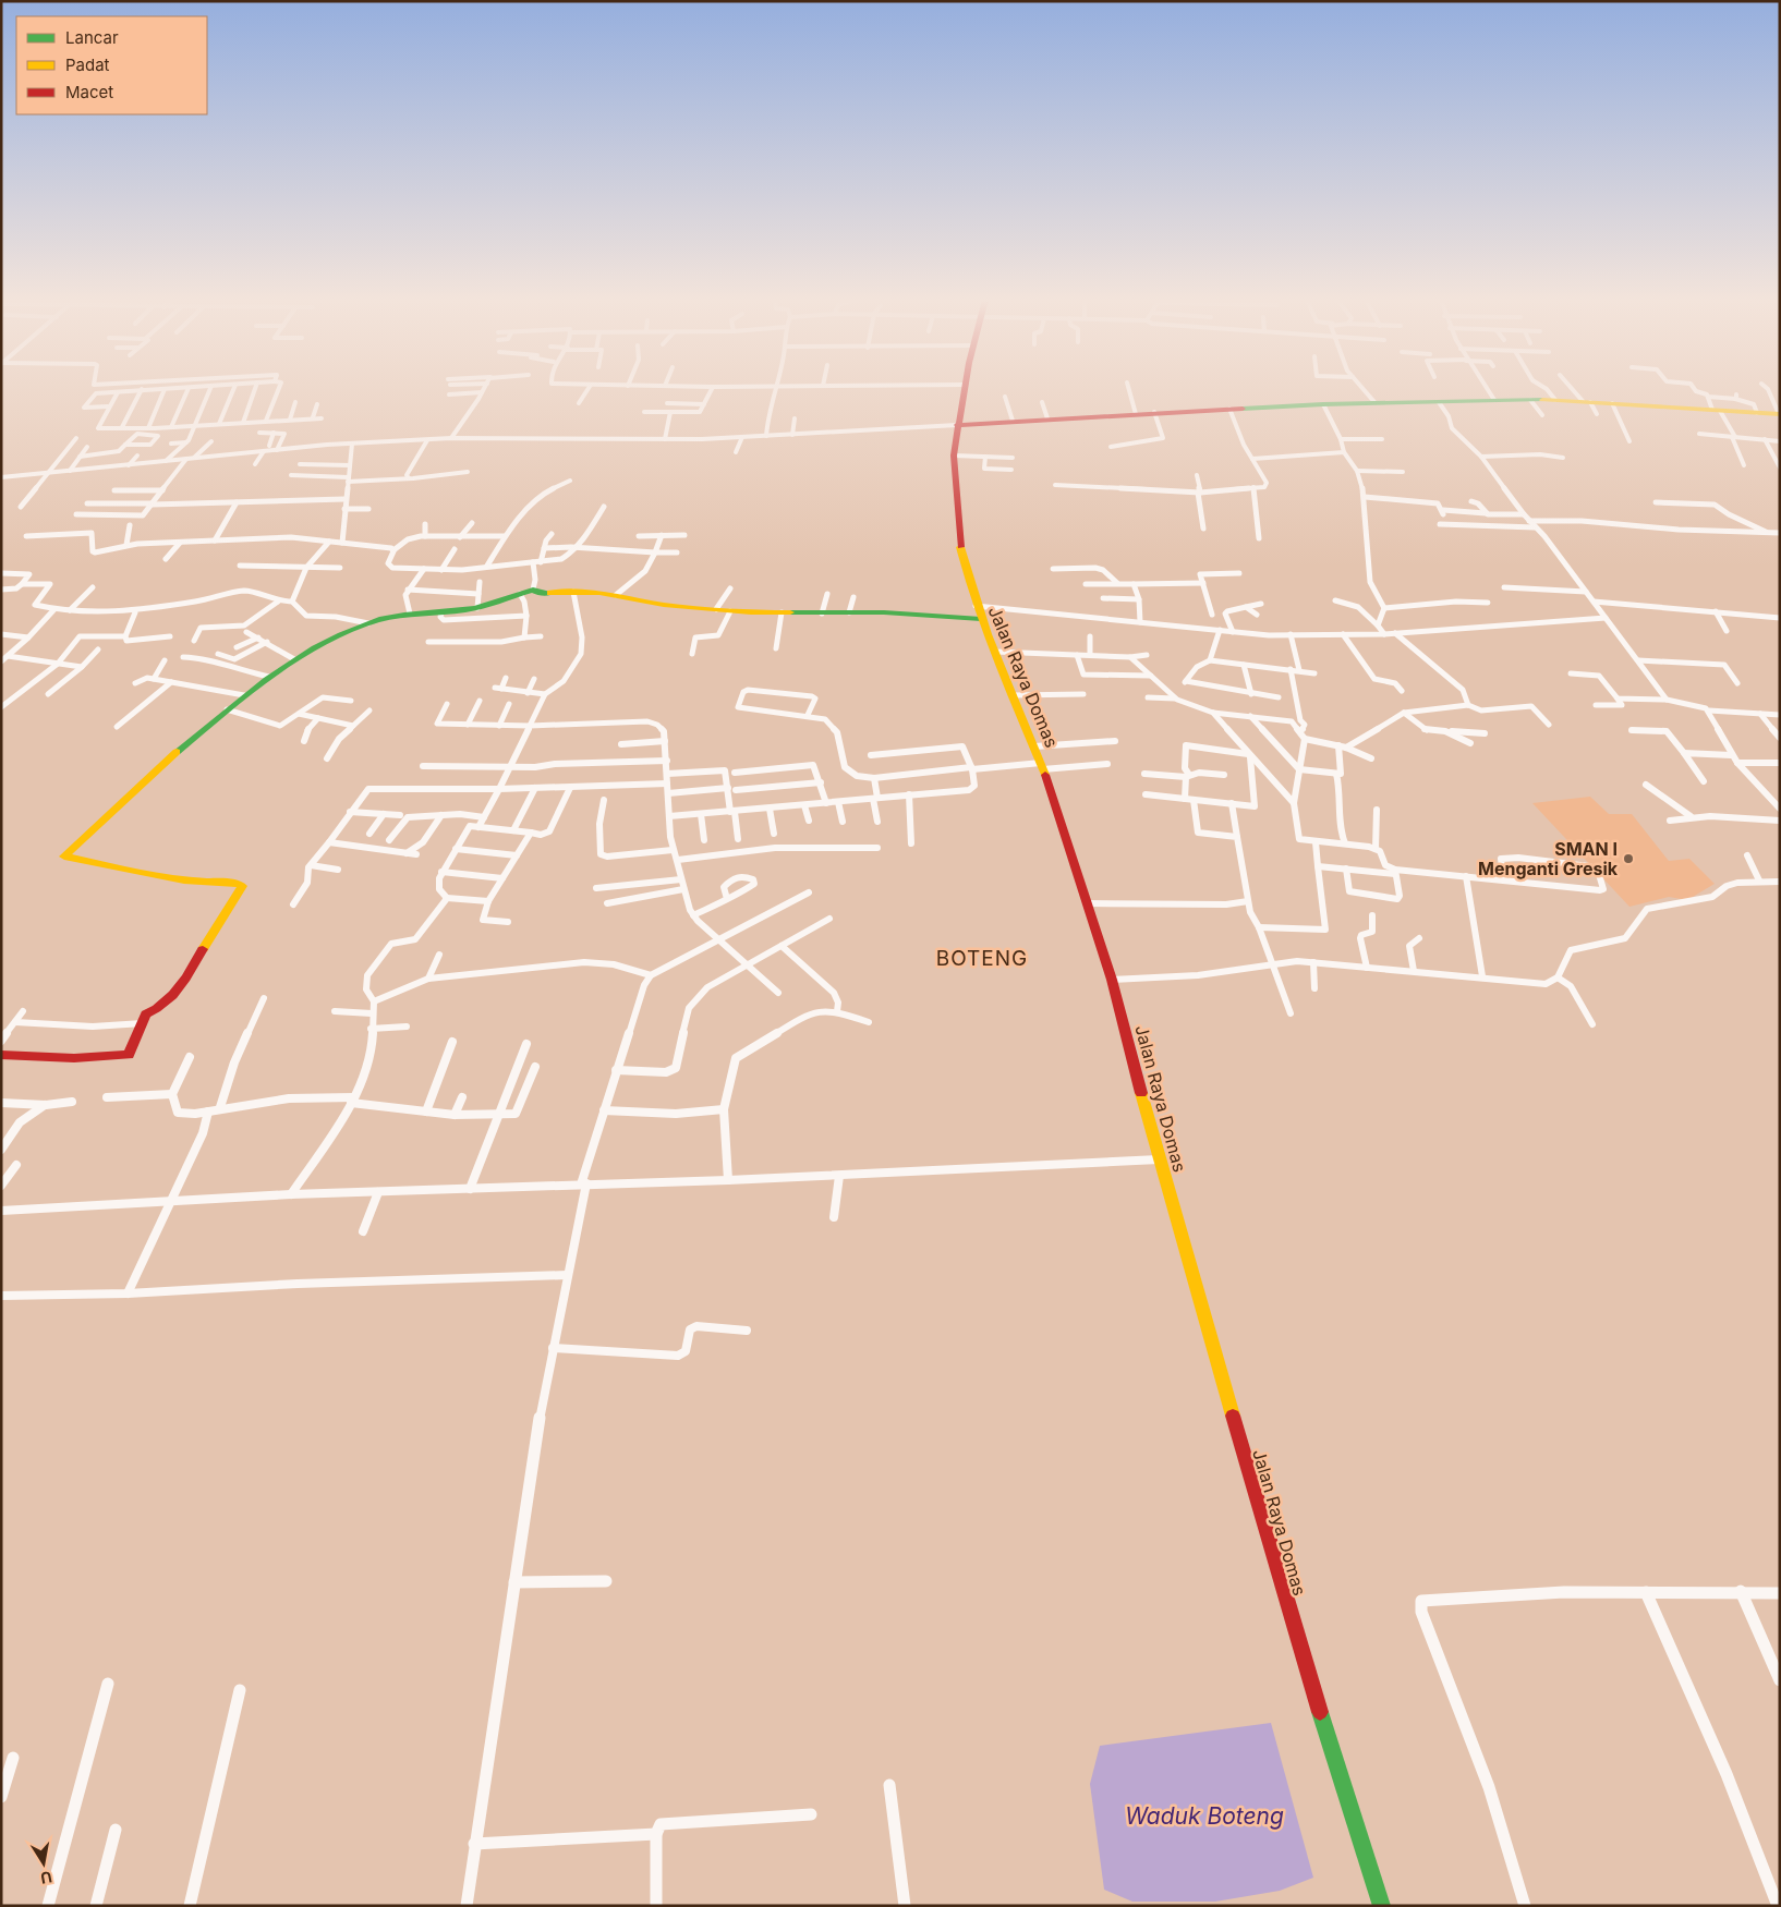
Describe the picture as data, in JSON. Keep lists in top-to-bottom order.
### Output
{
  "streets": {
    "main road": ["Jalan Raya Domas"]
  },
  "districts": ["BOTENG"],
  "water": ["Waduk Boteng"],
  "places": ["SMAN I Menganti Gresik"],
  "legend": ["Lancar", "Padat", "Macet"],
  "north": "bottom"
}
